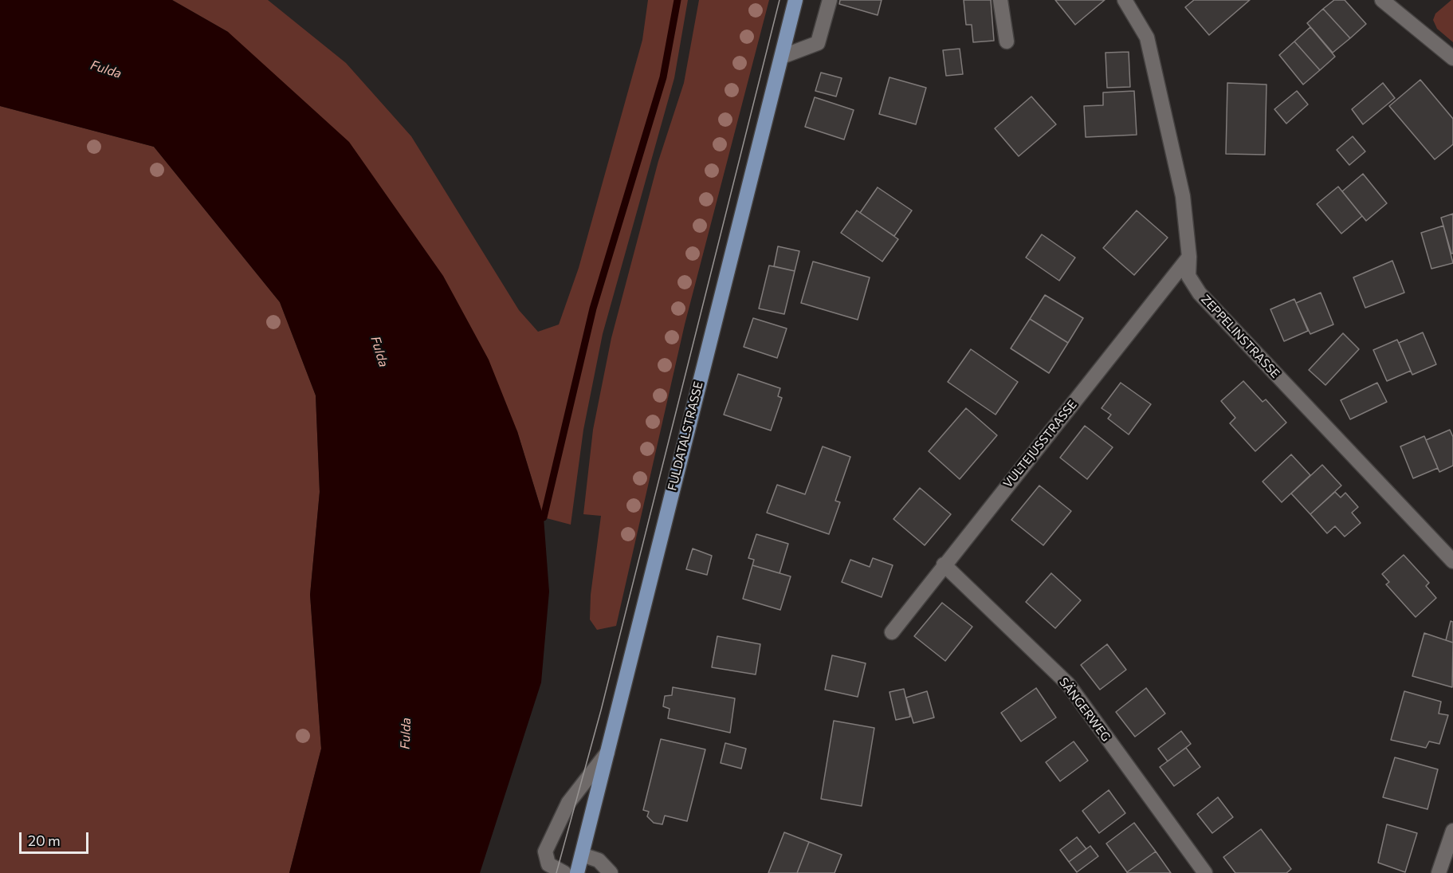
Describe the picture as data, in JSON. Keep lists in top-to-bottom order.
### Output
{
  "streets": {
    "main road": ["FULDATALSTRASSE"],
    "street": ["ZEPPELINSTRASSE", "VULTEJUSSTRASSE", "SÄNGERWEG"]
  },
  "crossings": [
    ["ZEPPELINSTRASSE", "VULTEJUSSTRASSE"],
    ["VULTEJUSSTRASSE", "SÄNGERWEG"]
  ],
  "water": ["Fulda"],
  "scale_bar": "20 m"
}
